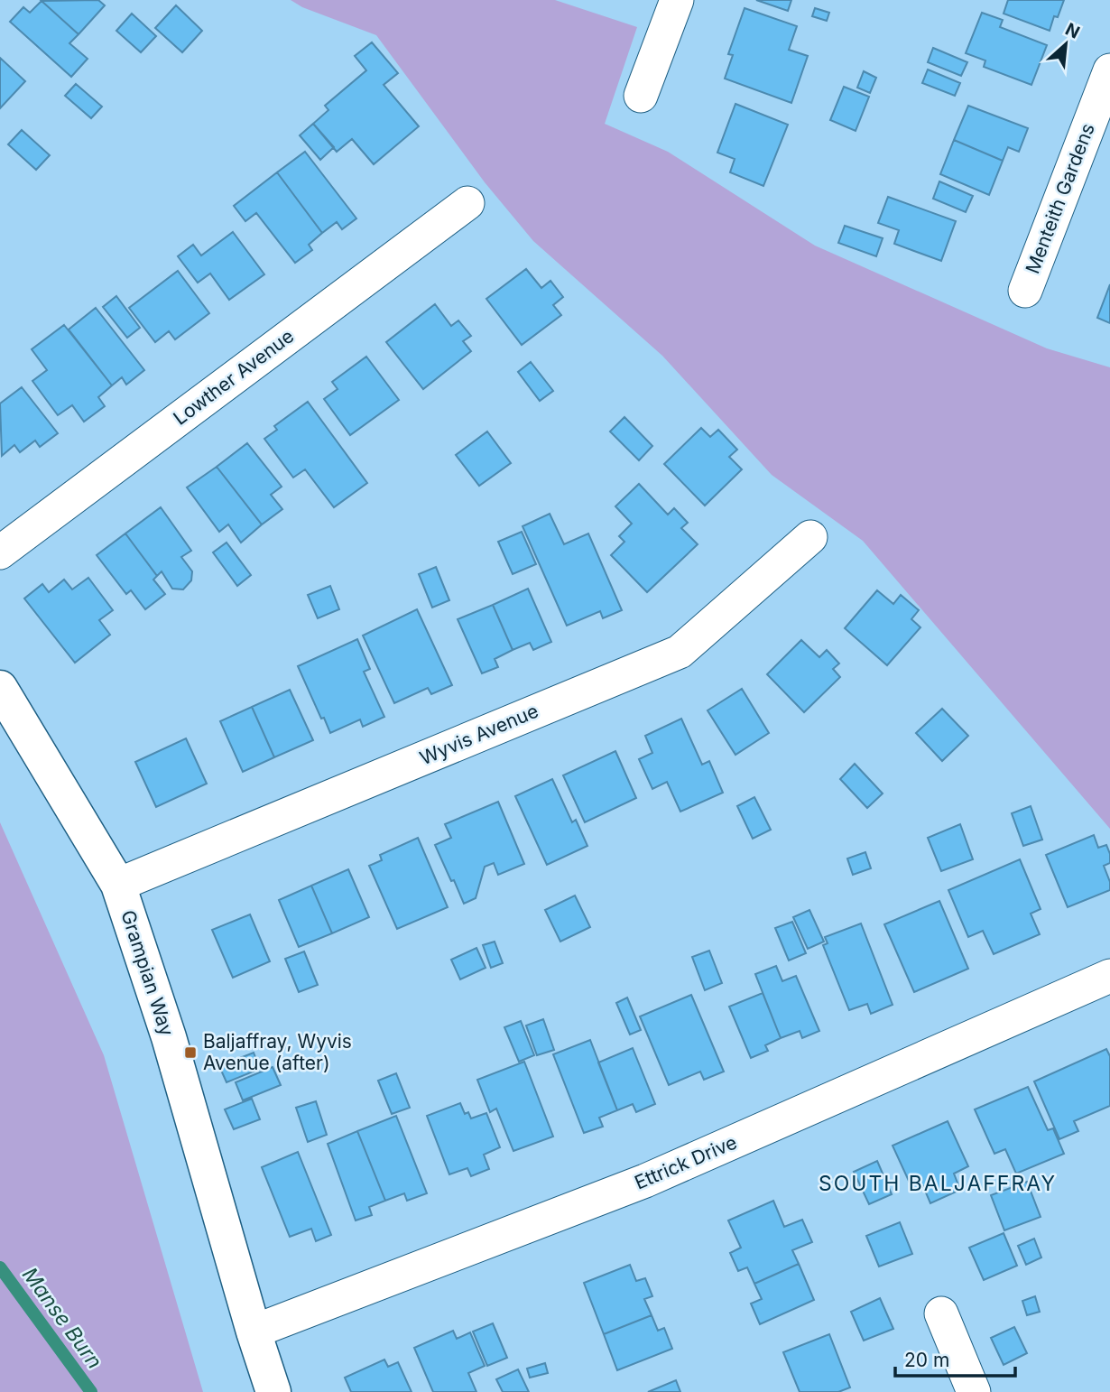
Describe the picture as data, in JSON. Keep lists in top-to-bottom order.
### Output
{
  "streets": {
    "street": [
      "Menteith Gardens",
      "Lowther Avenue",
      "Wyvis Avenue",
      "Grampian Way",
      "Ettrick Drive"
    ]
  },
  "crossings": [
    ["Wyvis Avenue", "Grampian Way"],
    ["Grampian Way", "Ettrick Drive"]
  ],
  "districts": ["SOUTH BALJAFFRAY"],
  "water": ["Manse Burn"],
  "places": {
    "transit": ["Baljaffray, Wyvis Avenue (after)"]
  },
  "scale_bar": "20 m",
  "north": "top right"
}
